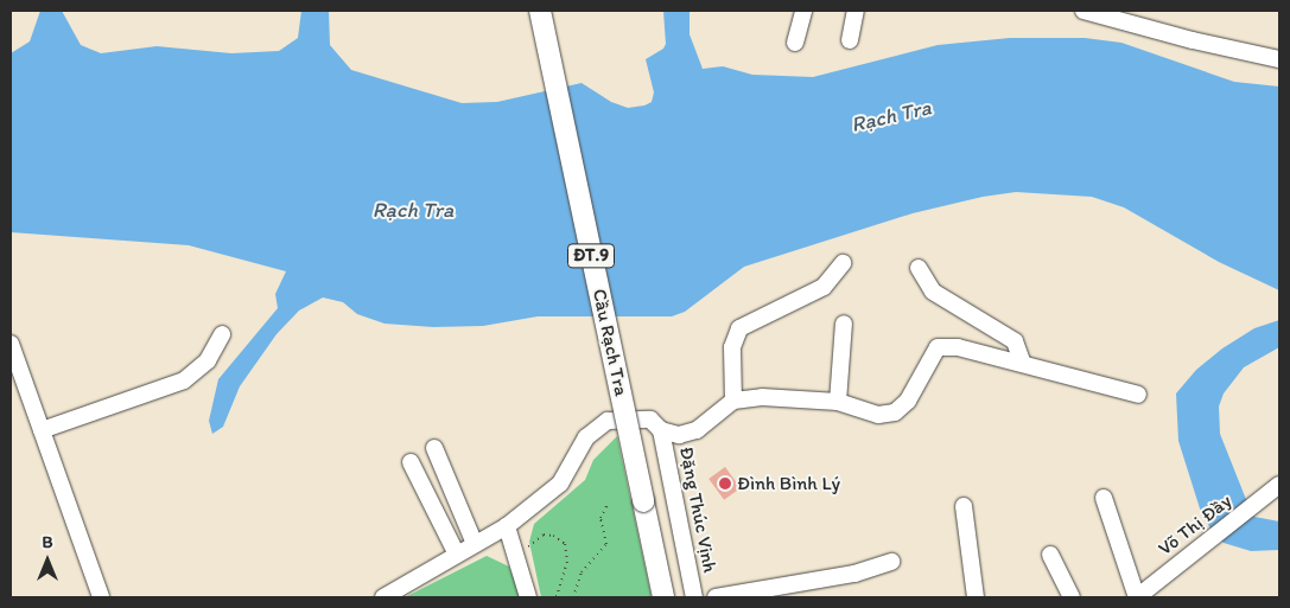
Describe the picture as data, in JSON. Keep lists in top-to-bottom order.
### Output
{
  "streets": {
    "main road": ["ĐT.9", "Cầu Rạch Tra"],
    "street": ["Đặng Thúc Vịnh", "Võ Thị Đầy"]
  },
  "water": ["Rạch Tra"],
  "places": ["Đình Bình Lý"],
  "north": "top"
}
